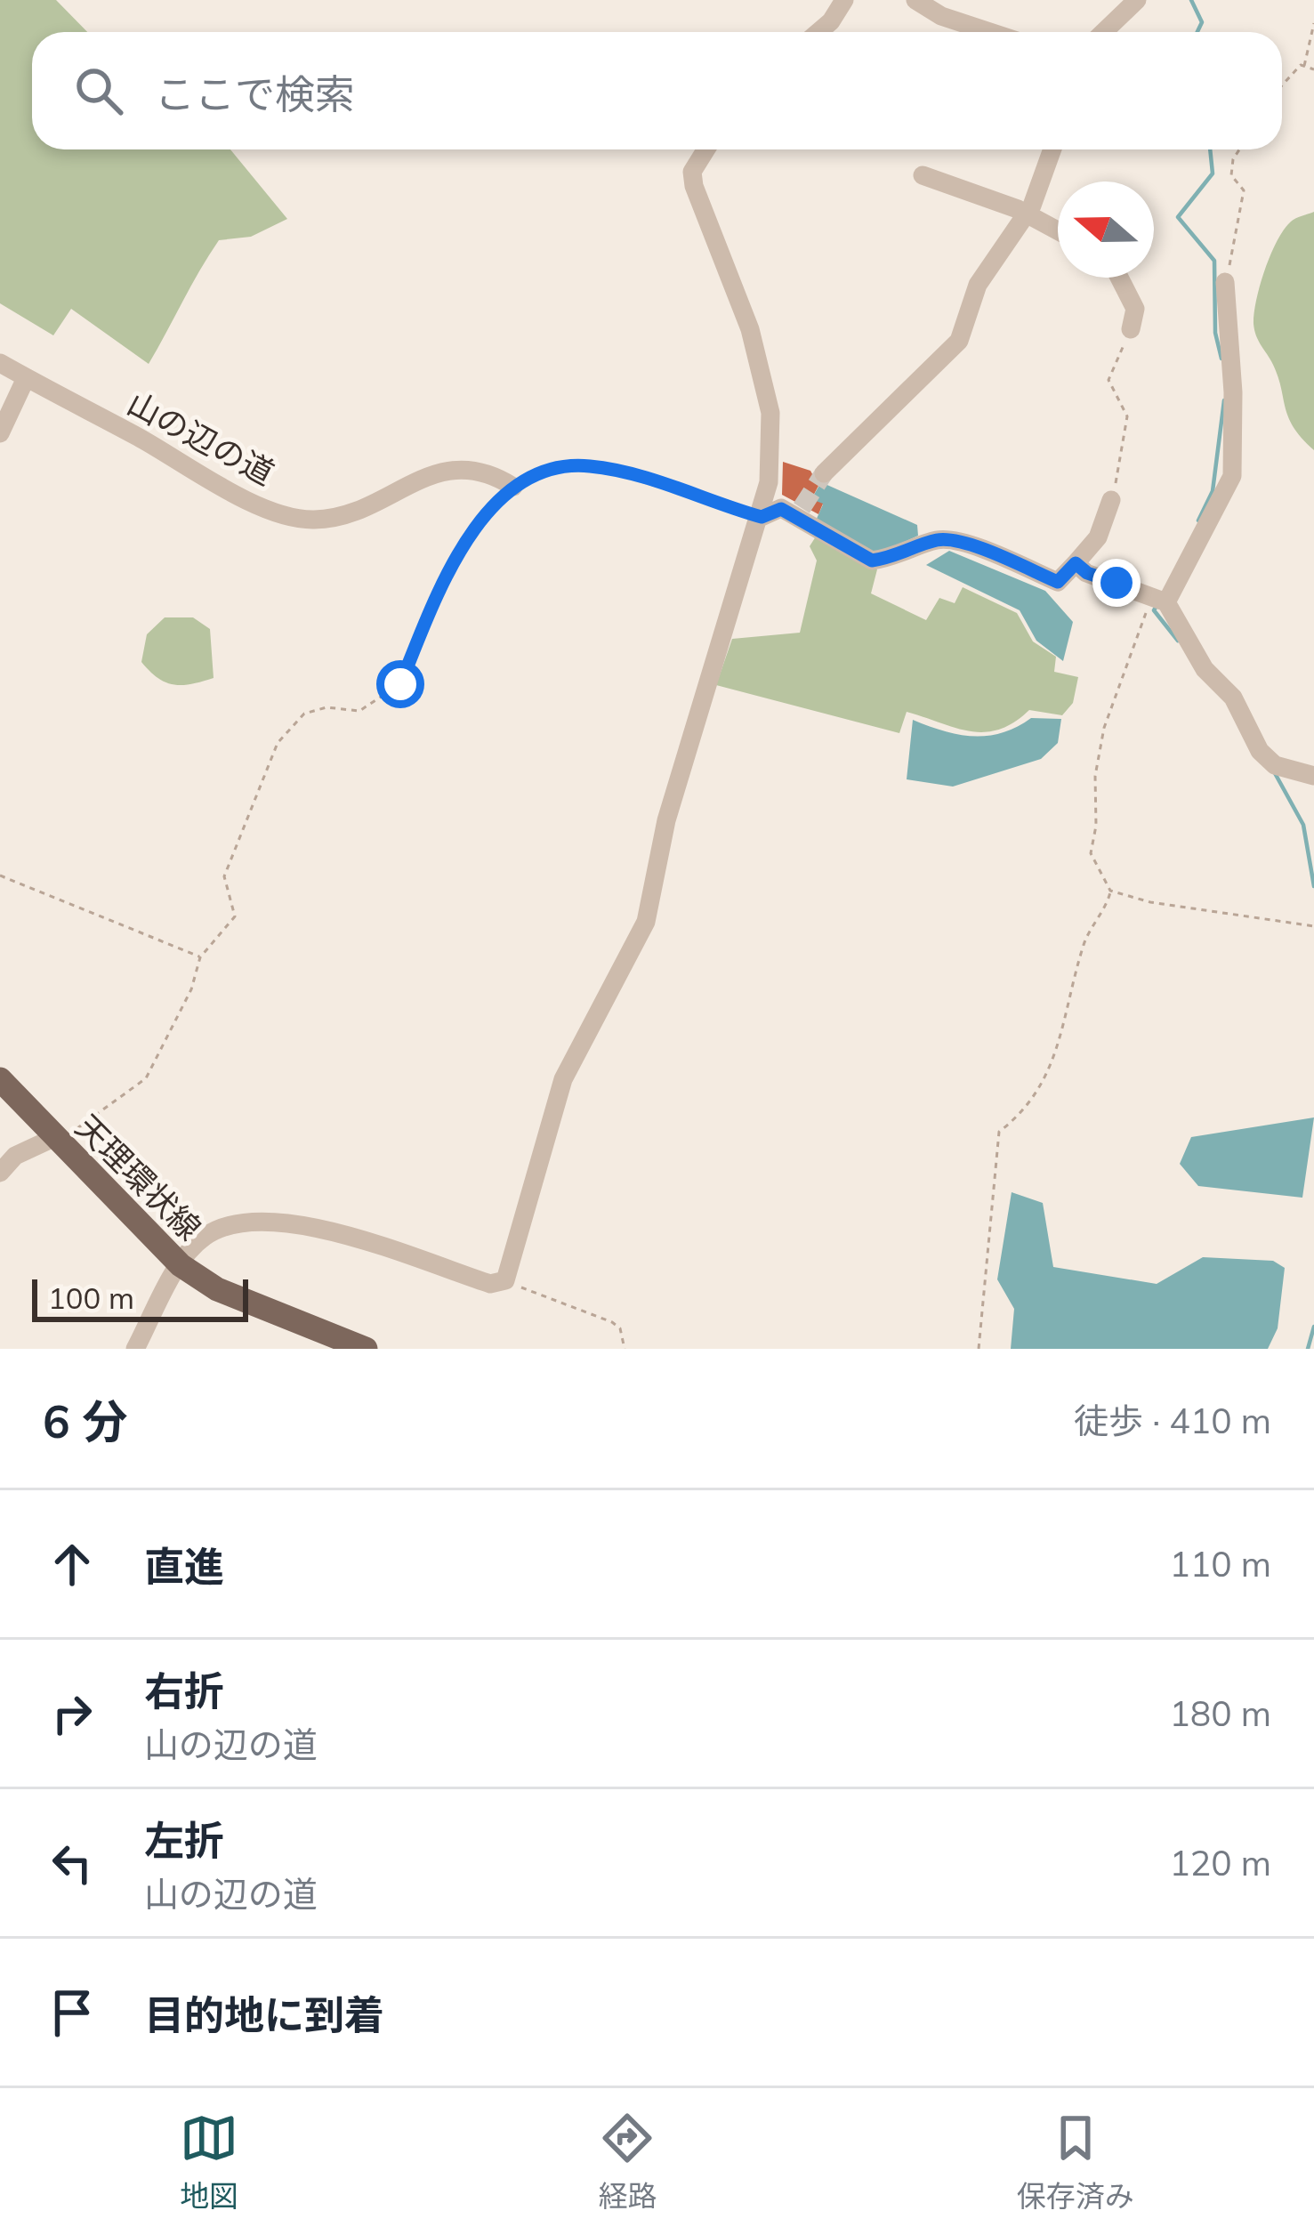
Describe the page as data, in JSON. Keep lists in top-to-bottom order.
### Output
{
  "streets": {
    "main road": ["天理環状線"],
    "street": ["山の辺の道"]
  },
  "scale_bar": "100 m",
  "north": "left",
  "page": {
    "search": "ここで検索",
    "scale": "100 m",
    "heading": ["6 分", "徒歩 · 410 m"],
    "list": [
      ["直進", "110 m"],
      ["右折", "山の辺の道", "180 m"],
      ["左折", "山の辺の道", "120 m"],
      "目的地に到着"
    ],
    "nav": ["地図", "経路", "保存済み"]
  }
}
